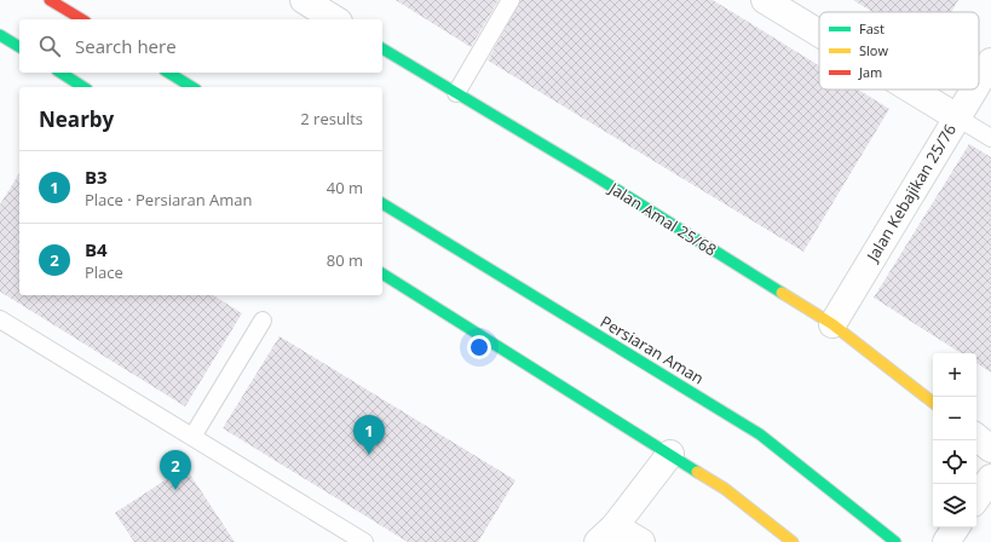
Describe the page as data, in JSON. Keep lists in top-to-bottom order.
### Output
{
  "streets": {
    "street": ["Jalan Kebajikan 25/76", "Jalan Amal 25/68", "Persiaran Aman"]
  },
  "crossings": [
    ["Jalan Kebajikan 25/76", "Jalan Amal 25/68"]
  ],
  "legend": ["Fast", "Slow", "Jam"],
  "page": {
    "search": "Search here",
    "heading": ["Nearby", "2 results"],
    "list": [
      {
        "mark": "1",
        "name": "B3",
        "note": "Place · Persiaran Aman",
        "value": "40 m"
      },
      {
        "mark": "2",
        "name": "B4",
        "note": "Place",
        "value": "80 m"
      }
    ],
    "map_buttons": ["+", "−"],
    "pins": ["1", "2"]
  }
}
